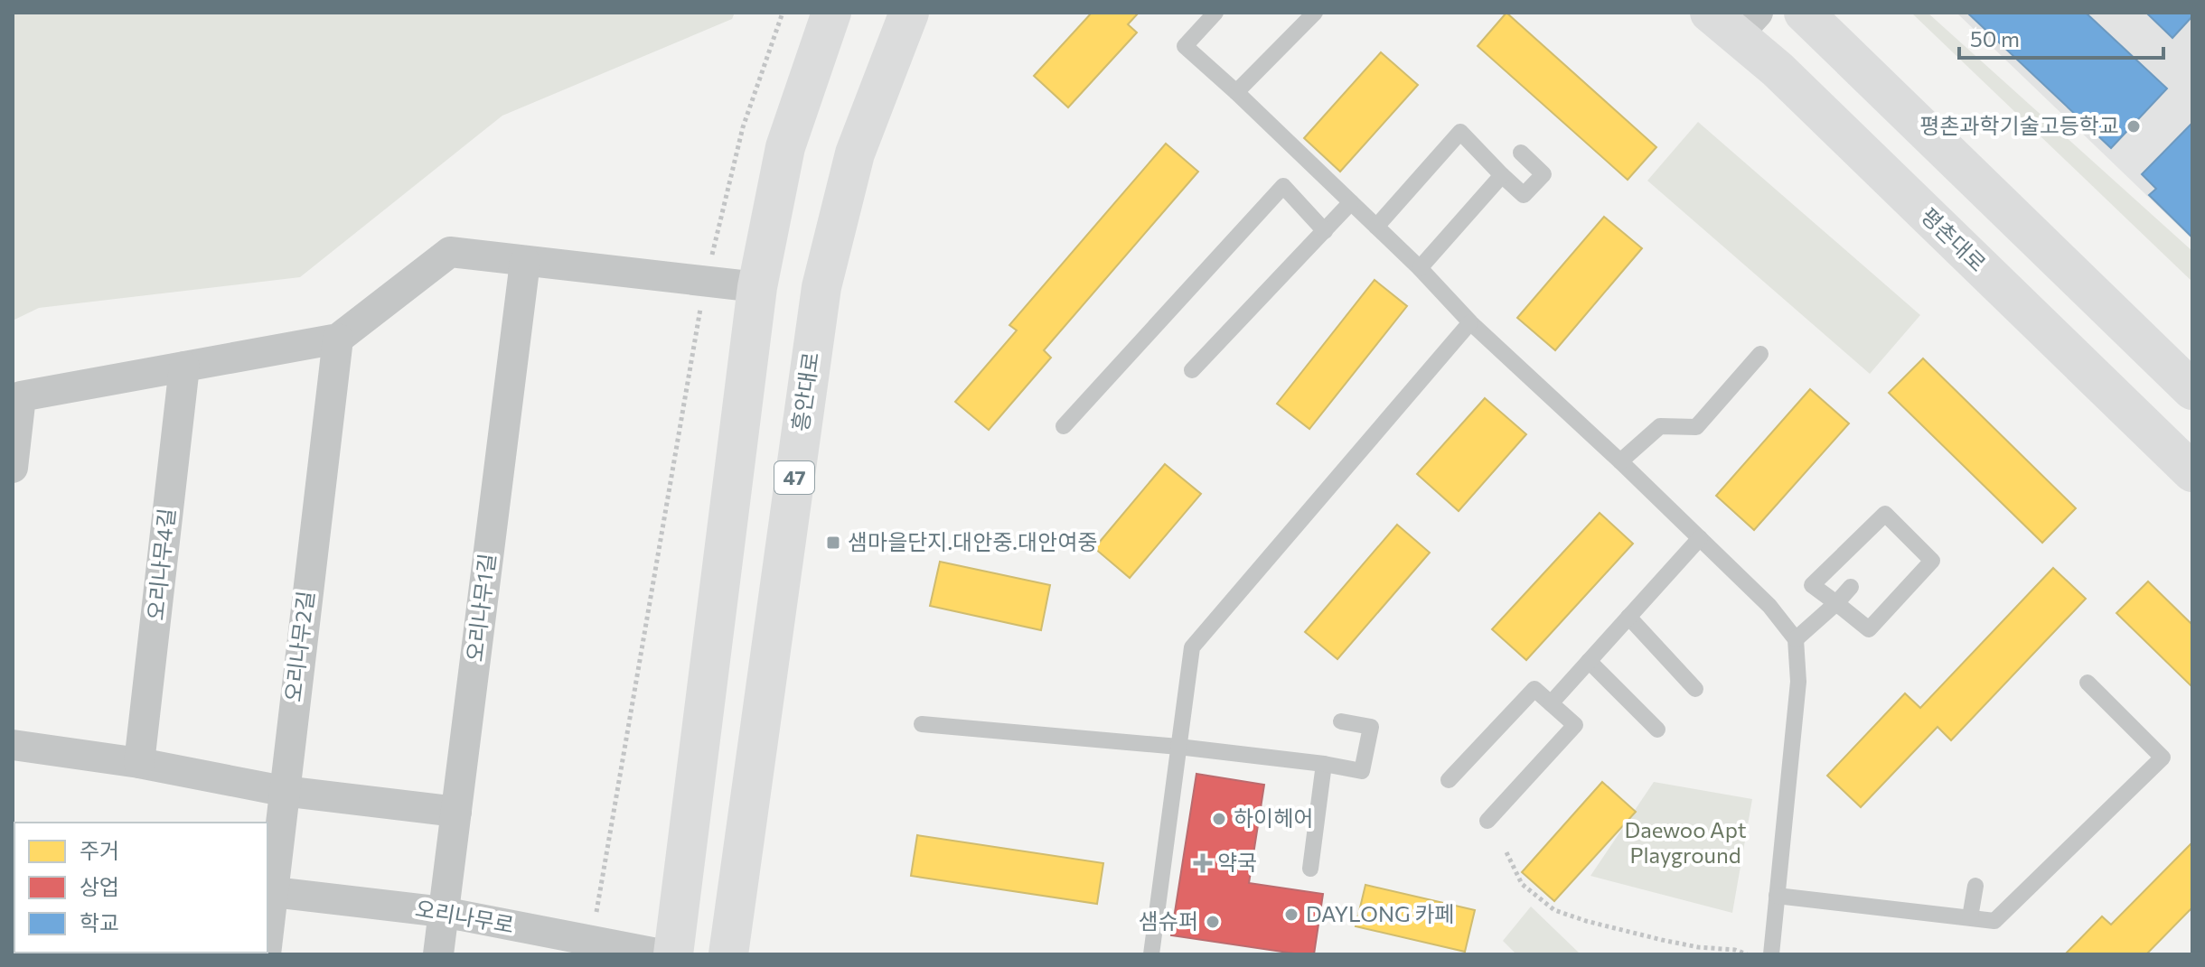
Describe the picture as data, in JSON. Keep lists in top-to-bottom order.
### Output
{
  "streets": {
    "main road": ["평촌대로", "흥안대로", "47"],
    "street": [
      "오리나무4길",
      "오리나무1길",
      "오리나무2길",
      "오리나무로"
    ]
  },
  "crossings": [
    ["오리나무1길", "오리나무로"],
    ["오리나무2길", "오리나무로"]
  ],
  "parks": ["Daewoo Apt Playground"],
  "places": {
    "other": [
      "평촌과학기술고등학교",
      "하이헤어",
      "DAYLONG 카페",
      "샘슈퍼"
    ],
    "transit": ["샘마을단지.대안중.대안여중"],
    "health": ["약국"]
  },
  "legend": ["주거", "상업", "학교"],
  "scale_bar": "50 m"
}
